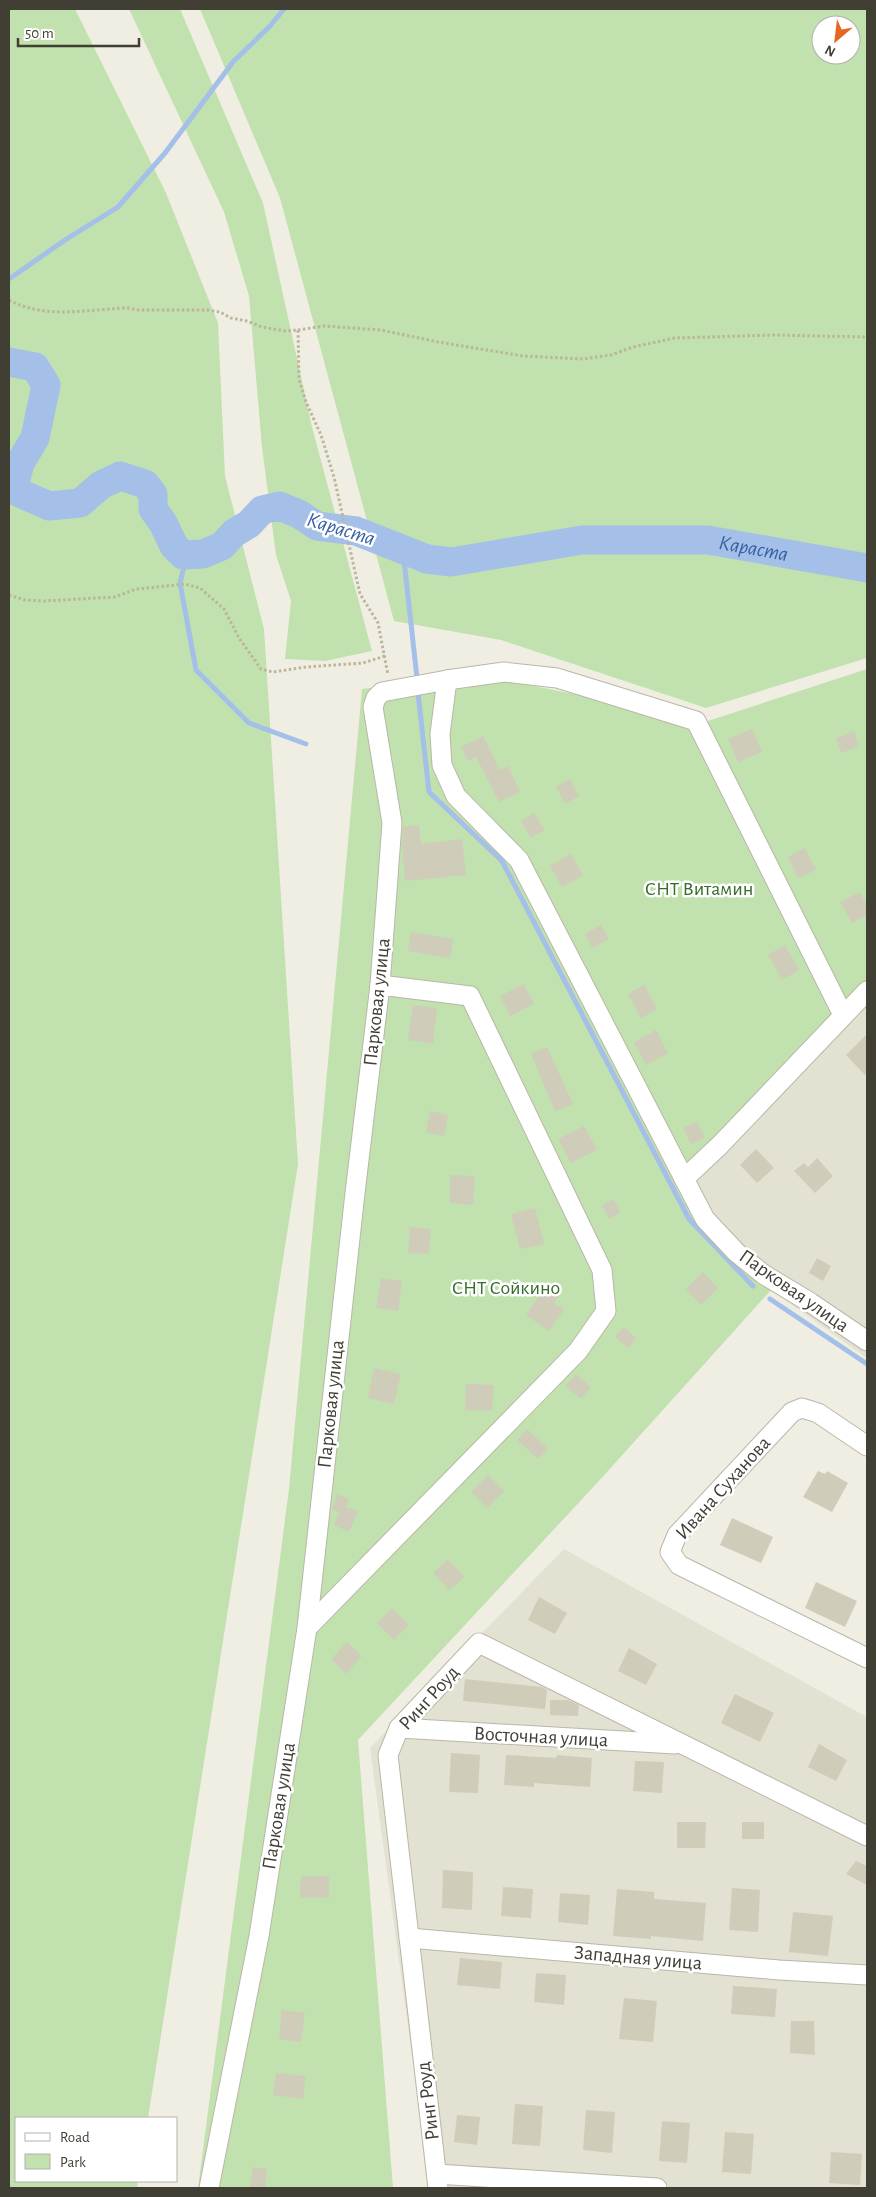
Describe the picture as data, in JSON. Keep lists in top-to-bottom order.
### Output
{
  "streets": {
    "street": [
      "Парковая улица",
      "Ивана Суханова",
      "Ринг Роуд",
      "Восточная улица",
      "Западная улица"
    ]
  },
  "crossings": [
    ["Ринг Роуд", "Восточная улица"],
    ["Ринг Роуд", "Западная улица"]
  ],
  "water": ["Караста"],
  "parks": ["СНТ Витамин", "СНТ Сойкино"],
  "legend": ["Road", "Park"],
  "scale_bar": "50 m",
  "north": "bottom left"
}
